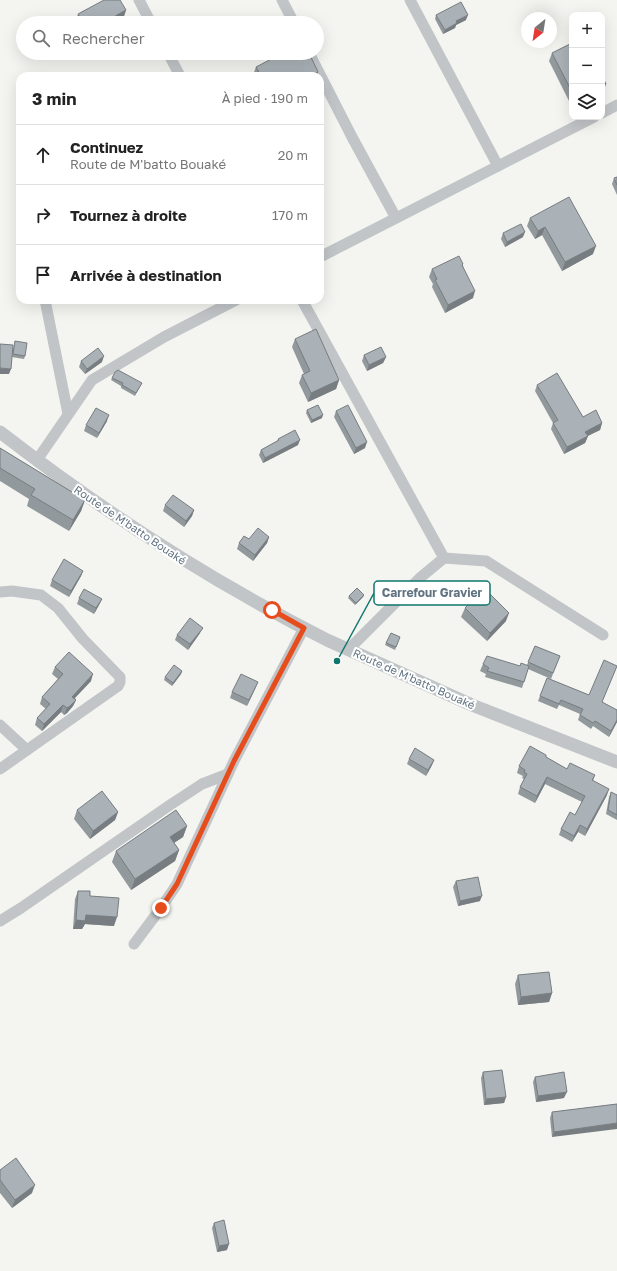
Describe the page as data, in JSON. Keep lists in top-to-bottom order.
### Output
{
  "streets": {
    "street": ["Route de M'batto Bouaké"]
  },
  "places": ["Carrefour Gravier"],
  "north": "bottom left",
  "page": {
    "map_buttons": ["+", "−"],
    "search": "Rechercher",
    "heading": ["3 min", "À pied · 190 m"],
    "list": [
      ["Continuez", "Route de M'batto Bouaké", "20 m"],
      ["Tournez à droite", "170 m"],
      "Arrivée à destination"
    ]
  }
}
